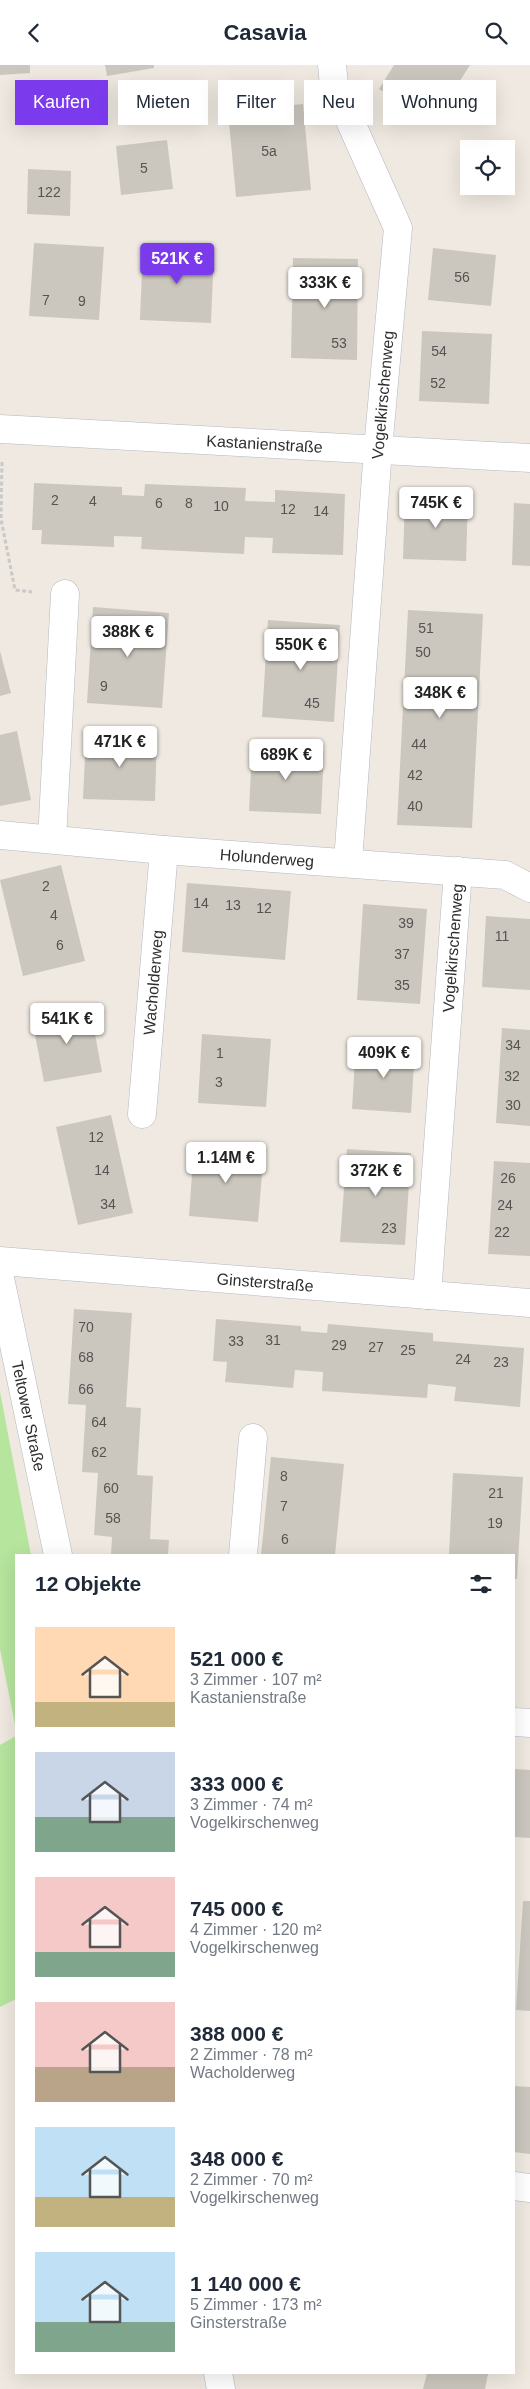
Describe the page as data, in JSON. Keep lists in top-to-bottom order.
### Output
{
  "streets": {
    "street": [
      "Vogelkirschenweg",
      "Kastanienstraße",
      "Holunderweg",
      "Wacholderweg",
      "Ginsterstraße",
      "Teltower Straße"
    ]
  },
  "crossings": [
    ["Vogelkirschenweg", "Kastanienstraße"],
    ["Vogelkirschenweg", "Holunderweg"],
    ["Vogelkirschenweg", "Ginsterstraße"],
    ["Holunderweg", "Wacholderweg"]
  ],
  "house_numbers": [
    "5a",
    "5",
    "122",
    "56",
    "7",
    "9",
    "53",
    "54",
    "52",
    "2",
    "4",
    "6",
    "8",
    "10",
    "12",
    "14",
    "51",
    "50",
    "9",
    "45",
    "44",
    "42",
    "40",
    "2",
    "14",
    "13",
    "12",
    "4",
    "39",
    "11",
    "6",
    "37",
    "35",
    "34",
    "1",
    "32",
    "3",
    "30",
    "12",
    "14",
    "26",
    "34",
    "24",
    "23",
    "22",
    "70",
    "31",
    "33",
    "29",
    "27",
    "25",
    "68",
    "24",
    "23",
    "66",
    "64",
    "62",
    "8",
    "60",
    "21",
    "7",
    "58",
    "19",
    "6"
  ],
  "page": {
    "header": "Casavia",
    "chip": [
      "Kaufen",
      "Mieten",
      "Filter",
      "Neu",
      "Wohnung"
    ],
    "price": [
      "521K €",
      "333K €",
      "745K €",
      "388K €",
      "550K €",
      "348K €",
      "471K €",
      "689K €",
      "541K €",
      "409K €",
      "1.14M €",
      "372K €"
    ],
    "heading": "12 Objekte",
    "list": [
      {
        "name": "521 000 €",
        "note": "3 Zimmer · 107 m² · Kastanienstraße"
      },
      {
        "name": "333 000 €",
        "note": "3 Zimmer · 74 m² · Vogelkirschenweg"
      },
      {
        "name": "745 000 €",
        "note": "4 Zimmer · 120 m² · Vogelkirschenweg"
      },
      {
        "name": "388 000 €",
        "note": "2 Zimmer · 78 m² · Wacholderweg"
      },
      {
        "name": "348 000 €",
        "note": "2 Zimmer · 70 m² · Vogelkirschenweg"
      },
      {
        "name": "1 140 000 €",
        "note": "5 Zimmer · 173 m² · Ginsterstraße"
      }
    ]
  }
}
